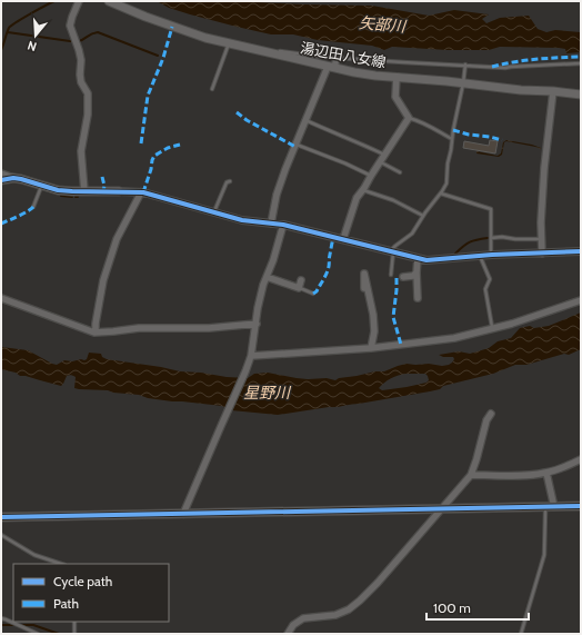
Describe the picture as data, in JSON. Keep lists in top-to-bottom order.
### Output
{
  "streets": {
    "street": ["湯辺田八女線"]
  },
  "water": ["矢部川", "星野川"],
  "legend": ["Cycle path", "Path"],
  "scale_bar": "100 m",
  "north": "bottom"
}
